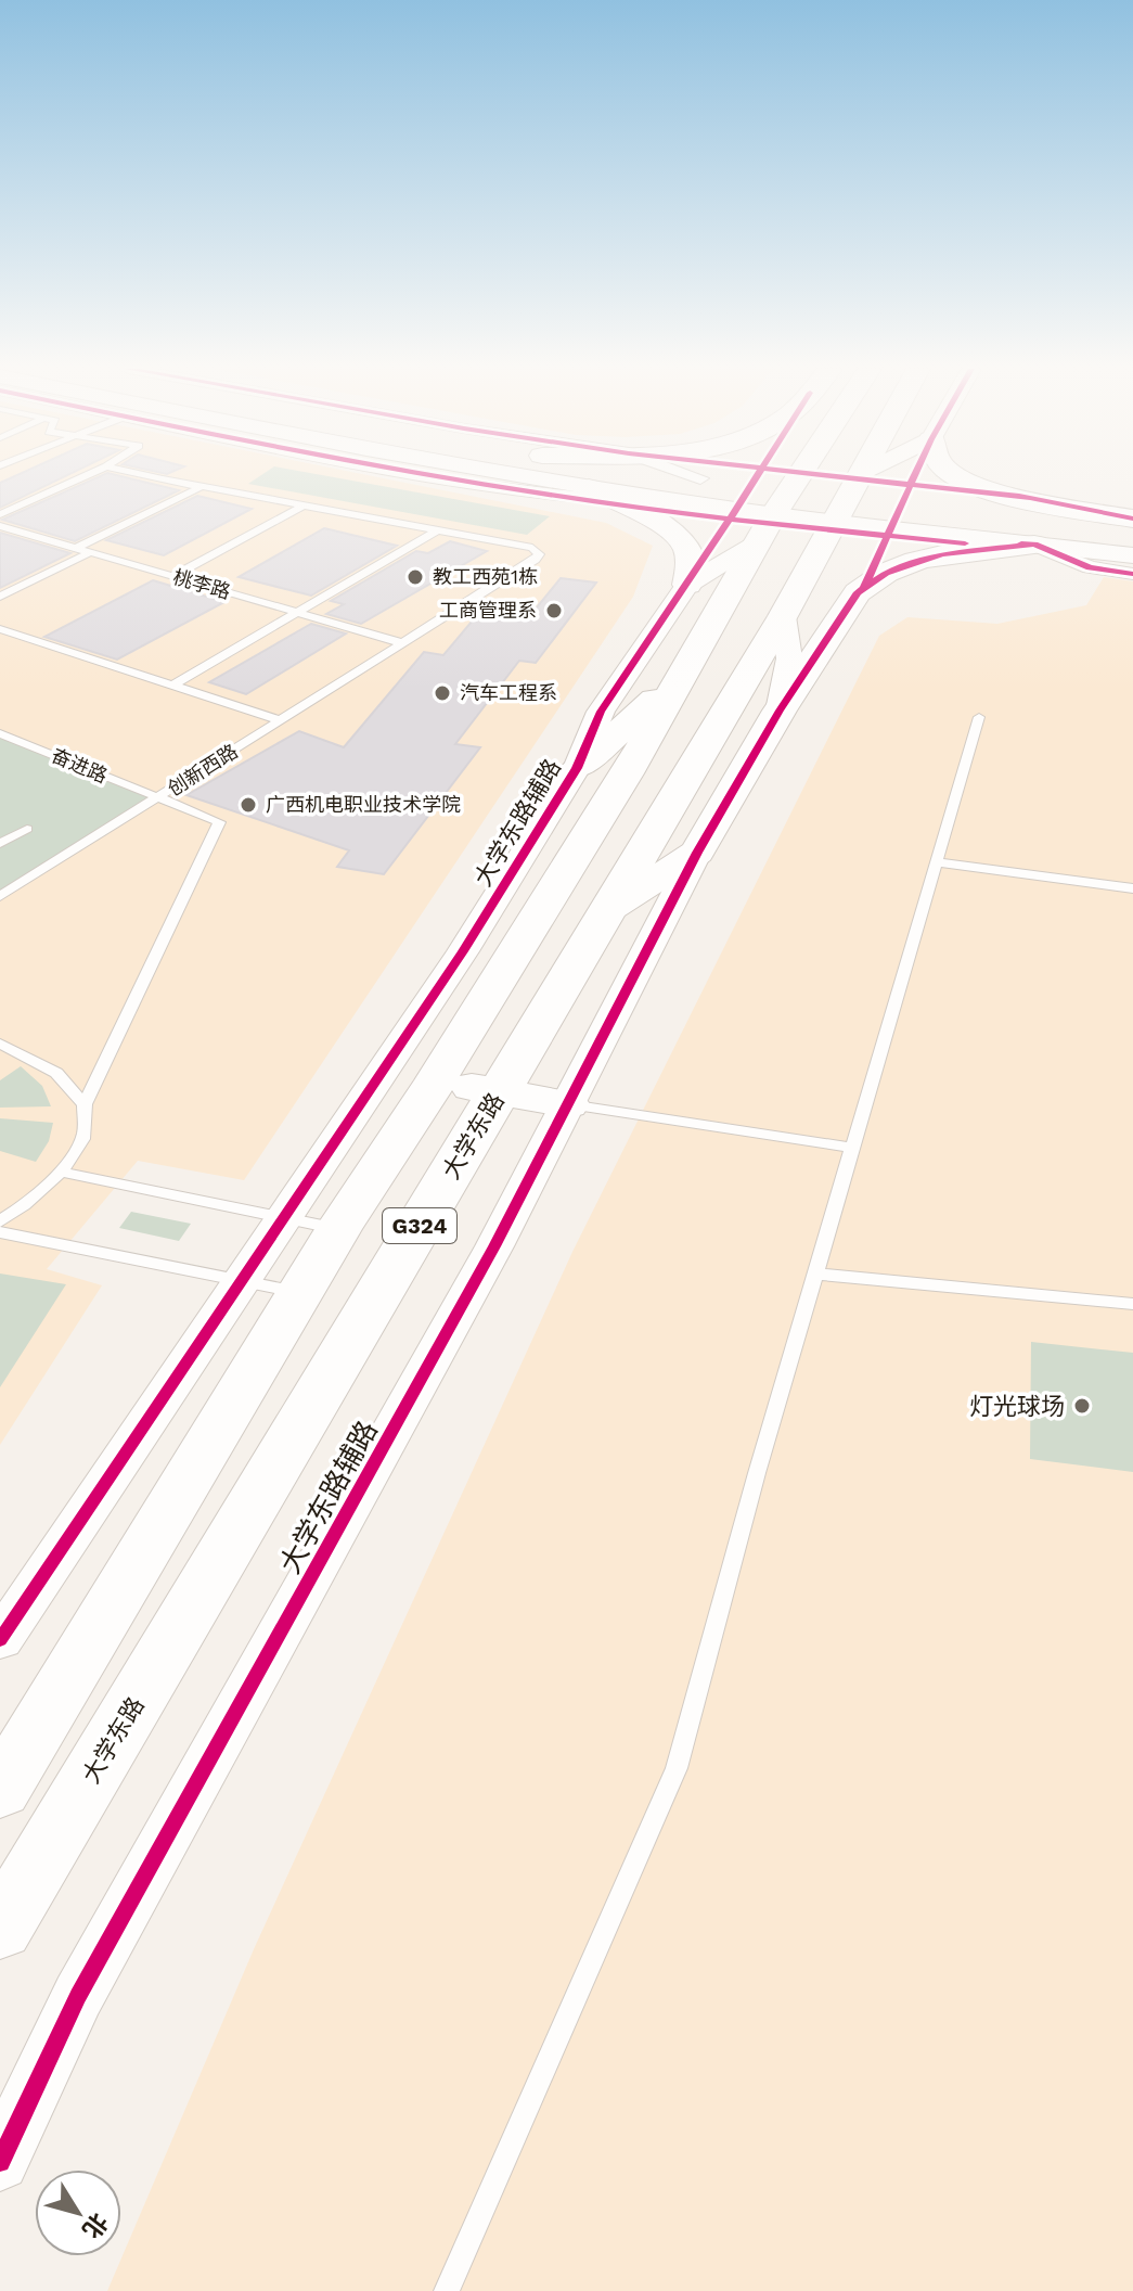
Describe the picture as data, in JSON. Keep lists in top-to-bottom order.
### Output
{
  "streets": {
    "main road": ["大学东路", "G324"],
    "street": ["大学东路辅路"],
    "lane": ["桃李路", "奋进路", "创新西路"]
  },
  "crossings": [
    ["桃李路", "创新西路"],
    ["奋进路", "创新西路"],
    ["大学东路辅路", "G324"],
    ["大学东路", "G324"]
  ],
  "places": [
    "教工西苑1栋",
    "工商管理系",
    "汽车工程系",
    "广西机电职业技术学院",
    "灯光球场"
  ],
  "north": "bottom right"
}
